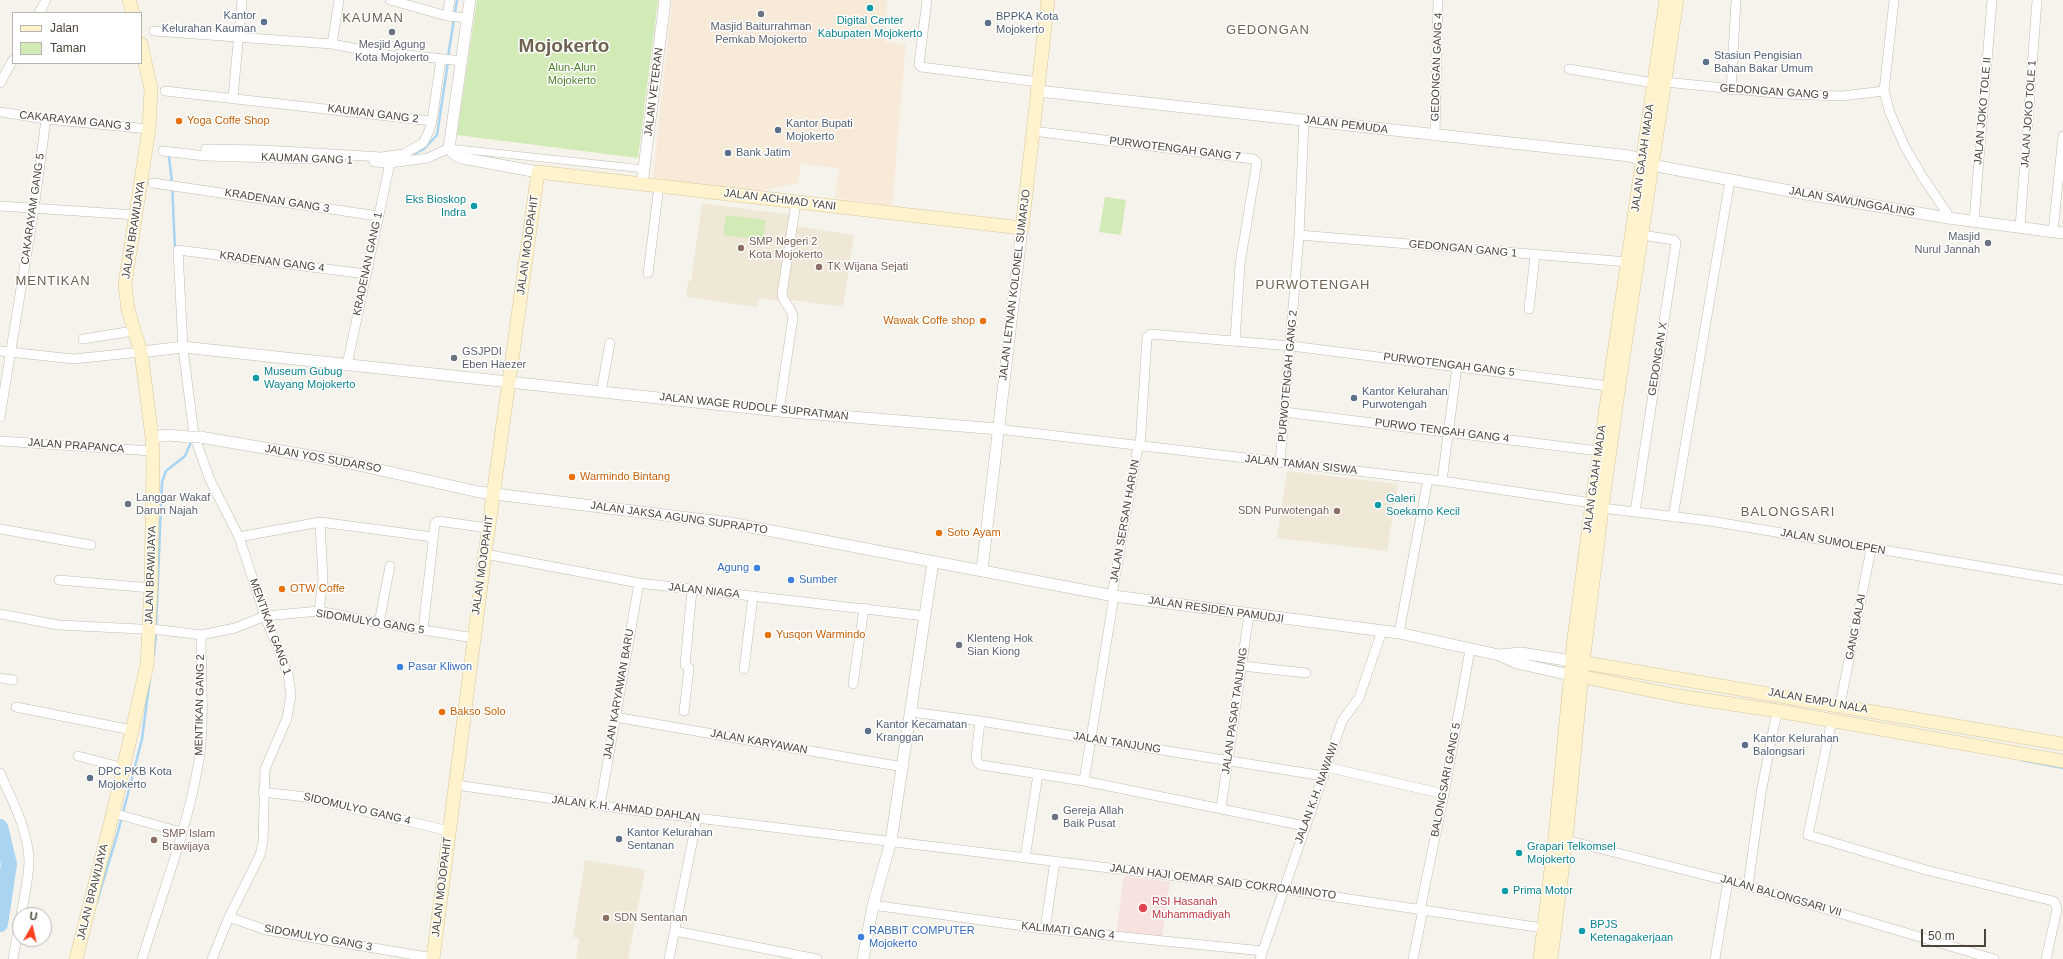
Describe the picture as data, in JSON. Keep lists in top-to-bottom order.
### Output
{
  "streets": {
    "main road": [
      "JALAN GAJAH MADA",
      "JALAN ACHMAD YANI",
      "JALAN BRAWIJAYA",
      "JALAN MOJOPAHIT",
      "JALAN LETNAN KOLONEL SUMARJO",
      "JALAN EMPU NALA"
    ],
    "street": [
      "GEDONGAN GANG 4",
      "JALAN VETERAN",
      "GEDONGAN GANG 9",
      "JALAN JOKO TOLE II",
      "KAUMAN GANG 2",
      "JALAN JOKO TOLE 1",
      "CAKARAYAM GANG 3",
      "JALAN PEMUDA",
      "PURWOTENGAH GANG 7",
      "KAUMAN GANG 1",
      "KRADENAN GANG 3",
      "JALAN SAWUNGGALING",
      "CAKARAYAM GANG 5",
      "GEDONGAN GANG 1",
      "KRADENAN GANG 4",
      "KRADENAN GANG 1",
      "GEDONGAN X",
      "PURWOTENGAH GANG 5",
      "PURWOTENGAH GANG 2",
      "JALAN WAGE RUDOLF SUPRATMAN",
      "PURWO TENGAH GANG 4",
      "JALAN PRAPANCA",
      "JALAN YOS SUDARSO",
      "JALAN TAMAN SISWA",
      "JALAN JAKSA AGUNG SUPRAPTO",
      "JALAN SERSAN HARUN",
      "JALAN SUMOLEPEN",
      "JALAN NIAGA",
      "JALAN RESIDEN PAMUDJI",
      "SIDOMULYO GANG 5",
      "MENTIKAN GANG 1",
      "GANG BALAI",
      "JALAN KARYAWAN BARU",
      "MENTIKAN GANG 2",
      "JALAN PASAR TANJUNG",
      "JALAN KARYAWAN",
      "JALAN TANJUNG",
      "BALONGSARI GANG 5",
      "JALAN K.H. NAWAWI",
      "SIDOMULYO GANG 4",
      "JALAN K.H. AHMAD DAHLAN",
      "JALAN HAJI OEMAR SAID COKROAMINOTO",
      "JALAN BALONGSARI VII",
      "KALIMATI GANG 4",
      "SIDOMULYO GANG 3"
    ]
  },
  "crossings": [
    ["GEDONGAN GANG 4", "JALAN PEMUDA"],
    ["JALAN VETERAN", "JALAN ACHMAD YANI"],
    ["GEDONGAN GANG 9", "JALAN GAJAH MADA"],
    ["JALAN JOKO TOLE II", "JALAN SAWUNGGALING"],
    ["KAUMAN GANG 2", "KAUMAN GANG 1"],
    ["JALAN JOKO TOLE 1", "JALAN SAWUNGGALING"],
    ["CAKARAYAM GANG 3", "CAKARAYAM GANG 5"],
    ["CAKARAYAM GANG 3", "JALAN BRAWIJAYA"],
    ["JALAN PEMUDA", "JALAN GAJAH MADA"],
    ["JALAN PEMUDA", "JALAN SAWUNGGALING"],
    ["JALAN PEMUDA", "JALAN LETNAN KOLONEL SUMARJO"],
    ["JALAN PEMUDA", "PURWOTENGAH GANG 2"],
    ["PURWOTENGAH GANG 7", "JALAN LETNAN KOLONEL SUMARJO"],
    ["PURWOTENGAH GANG 7", "PURWOTENGAH GANG 5"],
    ["PURWOTENGAH GANG 7", "JALAN SERSAN HARUN"],
    ["JALAN GAJAH MADA", "JALAN SAWUNGGALING"],
    ["JALAN GAJAH MADA", "GEDONGAN GANG 1"],
    ["JALAN GAJAH MADA", "GEDONGAN X"],
    ["JALAN GAJAH MADA", "PURWOTENGAH GANG 5"],
    ["JALAN GAJAH MADA", "PURWO TENGAH GANG 4"],
    ["JALAN GAJAH MADA", "JALAN TAMAN SISWA"],
    ["JALAN GAJAH MADA", "JALAN SUMOLEPEN"],
    ["JALAN GAJAH MADA", "JALAN RESIDEN PAMUDJI"],
    ["JALAN GAJAH MADA", "JALAN EMPU NALA"],
    ["JALAN GAJAH MADA", "JALAN HAJI OEMAR SAID COKROAMINOTO"],
    ["JALAN GAJAH MADA", "JALAN BALONGSARI VII"],
    ["KAUMAN GANG 1", "KRADENAN GANG 1"],
    ["JALAN ACHMAD YANI", "JALAN MOJOPAHIT"],
    ["JALAN ACHMAD YANI", "JALAN LETNAN KOLONEL SUMARJO"],
    ["KRADENAN GANG 3", "KRADENAN GANG 1"],
    ["JALAN BRAWIJAYA", "JALAN WAGE RUDOLF SUPRATMAN"],
    ["JALAN BRAWIJAYA", "JALAN PRAPANCA"],
    ["JALAN BRAWIJAYA", "JALAN YOS SUDARSO"],
    ["JALAN BRAWIJAYA", "SIDOMULYO GANG 5"],
    ["JALAN MOJOPAHIT", "JALAN WAGE RUDOLF SUPRATMAN"],
    ["JALAN MOJOPAHIT", "JALAN YOS SUDARSO"],
    ["JALAN MOJOPAHIT", "JALAN JAKSA AGUNG SUPRAPTO"],
    ["JALAN MOJOPAHIT", "JALAN NIAGA"],
    ["JALAN MOJOPAHIT", "SIDOMULYO GANG 5"],
    ["JALAN MOJOPAHIT", "SIDOMULYO GANG 4"],
    ["JALAN MOJOPAHIT", "JALAN K.H. AHMAD DAHLAN"],
    ["JALAN MOJOPAHIT", "SIDOMULYO GANG 3"],
    ["GEDONGAN GANG 1", "PURWOTENGAH GANG 2"],
    ["KRADENAN GANG 4", "KRADENAN GANG 1"],
    ["KRADENAN GANG 4", "MENTIKAN GANG 1"],
    ["KRADENAN GANG 1", "JALAN WAGE RUDOLF SUPRATMAN"],
    ["JALAN LETNAN KOLONEL SUMARJO", "JALAN WAGE RUDOLF SUPRATMAN"],
    ["JALAN LETNAN KOLONEL SUMARJO", "JALAN TAMAN SISWA"],
    ["JALAN LETNAN KOLONEL SUMARJO", "JALAN RESIDEN PAMUDJI"],
    ["GEDONGAN X", "JALAN SUMOLEPEN"],
    ["PURWOTENGAH GANG 5", "PURWOTENGAH GANG 2"],
    ["PURWOTENGAH GANG 5", "JALAN SERSAN HARUN"],
    ["PURWOTENGAH GANG 2", "PURWO TENGAH GANG 4"],
    ["PURWOTENGAH GANG 2", "JALAN TAMAN SISWA"],
    ["JALAN WAGE RUDOLF SUPRATMAN", "JALAN TAMAN SISWA"],
    ["JALAN WAGE RUDOLF SUPRATMAN", "MENTIKAN GANG 1"],
    ["JALAN YOS SUDARSO", "JALAN JAKSA AGUNG SUPRAPTO"],
    ["JALAN YOS SUDARSO", "MENTIKAN GANG 1"],
    ["JALAN TAMAN SISWA", "JALAN SERSAN HARUN"],
    ["JALAN TAMAN SISWA", "JALAN SUMOLEPEN"],
    ["JALAN JAKSA AGUNG SUPRAPTO", "JALAN RESIDEN PAMUDJI"],
    ["JALAN SERSAN HARUN", "JALAN RESIDEN PAMUDJI"],
    ["JALAN SERSAN HARUN", "JALAN TANJUNG"],
    ["JALAN SUMOLEPEN", "GANG BALAI"],
    ["JALAN NIAGA", "JALAN KARYAWAN BARU"],
    ["JALAN RESIDEN PAMUDJI", "JALAN EMPU NALA"],
    ["JALAN RESIDEN PAMUDJI", "JALAN PASAR TANJUNG"],
    ["JALAN RESIDEN PAMUDJI", "BALONGSARI GANG 5"],
    ["JALAN RESIDEN PAMUDJI", "JALAN K.H. NAWAWI"],
    ["SIDOMULYO GANG 5", "MENTIKAN GANG 1"],
    ["SIDOMULYO GANG 5", "MENTIKAN GANG 2"],
    ["MENTIKAN GANG 1", "SIDOMULYO GANG 4"],
    ["MENTIKAN GANG 1", "SIDOMULYO GANG 3"],
    ["GANG BALAI", "JALAN EMPU NALA"],
    ["JALAN KARYAWAN BARU", "JALAN KARYAWAN"],
    ["JALAN KARYAWAN BARU", "JALAN K.H. AHMAD DAHLAN"],
    ["JALAN PASAR TANJUNG", "JALAN TANJUNG"],
    ["JALAN TANJUNG", "JALAN K.H. NAWAWI"],
    ["BALONGSARI GANG 5", "JALAN HAJI OEMAR SAID COKROAMINOTO"],
    ["JALAN K.H. NAWAWI", "JALAN HAJI OEMAR SAID COKROAMINOTO"],
    ["JALAN K.H. NAWAWI", "KALIMATI GANG 4"],
    ["JALAN K.H. AHMAD DAHLAN", "JALAN HAJI OEMAR SAID COKROAMINOTO"]
  ],
  "districts": [
    "KAUMAN",
    "GEDONGAN",
    "Mojokerto",
    "MENTIKAN",
    "PURWOTENGAH",
    "BALONGSARI"
  ],
  "parks": ["Alun-Alun Mojokerto"],
  "places": [
    "Digital Center Kabupaten Mojokerto",
    "Masjid Baiturrahman Pemkab Mojokerto",
    "Kantor Kelurahan Kauman",
    "BPPKA Kota Mojokerto",
    "Mesjid Agung Kota Mojokerto",
    "Stasiun Pengisian Bahan Bakar Umum",
    "Yoga Coffe Shop",
    "Kantor Bupati Mojokerto",
    "Bank Jatim",
    "Eks Bioskop Indra",
    "Masjid Nurul Jannah",
    "SMP Negeri 2 Kota Mojokerto",
    "TK Wijana Sejati",
    "Wawak Coffe shop",
    "GSJPDI Eben Haezer",
    "Museum Gubug Wayang Mojokerto",
    "Kantor Kelurahan Purwotengah",
    "Warmindo Bintang",
    "Langgar Wakaf Darun Najah",
    "Galeri Soekarno Kecil",
    "SDN Purwotengah",
    "Soto Ayam",
    "Agung",
    "Sumber",
    "OTW Coffe",
    "Yusqon Warmindo",
    "Klenteng Hok Sian Kiong",
    "Pasar Kliwon",
    "Bakso Solo",
    "Kantor Kecamatan Kranggan",
    "Kantor Kelurahan Balongsari",
    "DPC PKB Kota Mojokerto",
    "Gereja Allah Baik Pusat",
    "Kantor Kelurahan Sentanan",
    "SMP Islam Brawijaya",
    "Grapari Telkomsel Mojokerto",
    "Prima Motor",
    "RSI Hasanah Muhammadiyah",
    "SDN Sentanan",
    "BPJS Ketenagakerjaan",
    "RABBIT COMPUTER Mojokerto"
  ],
  "legend": ["Jalan", "Taman"],
  "scale_bar": "50 m",
  "north": "top"
}
